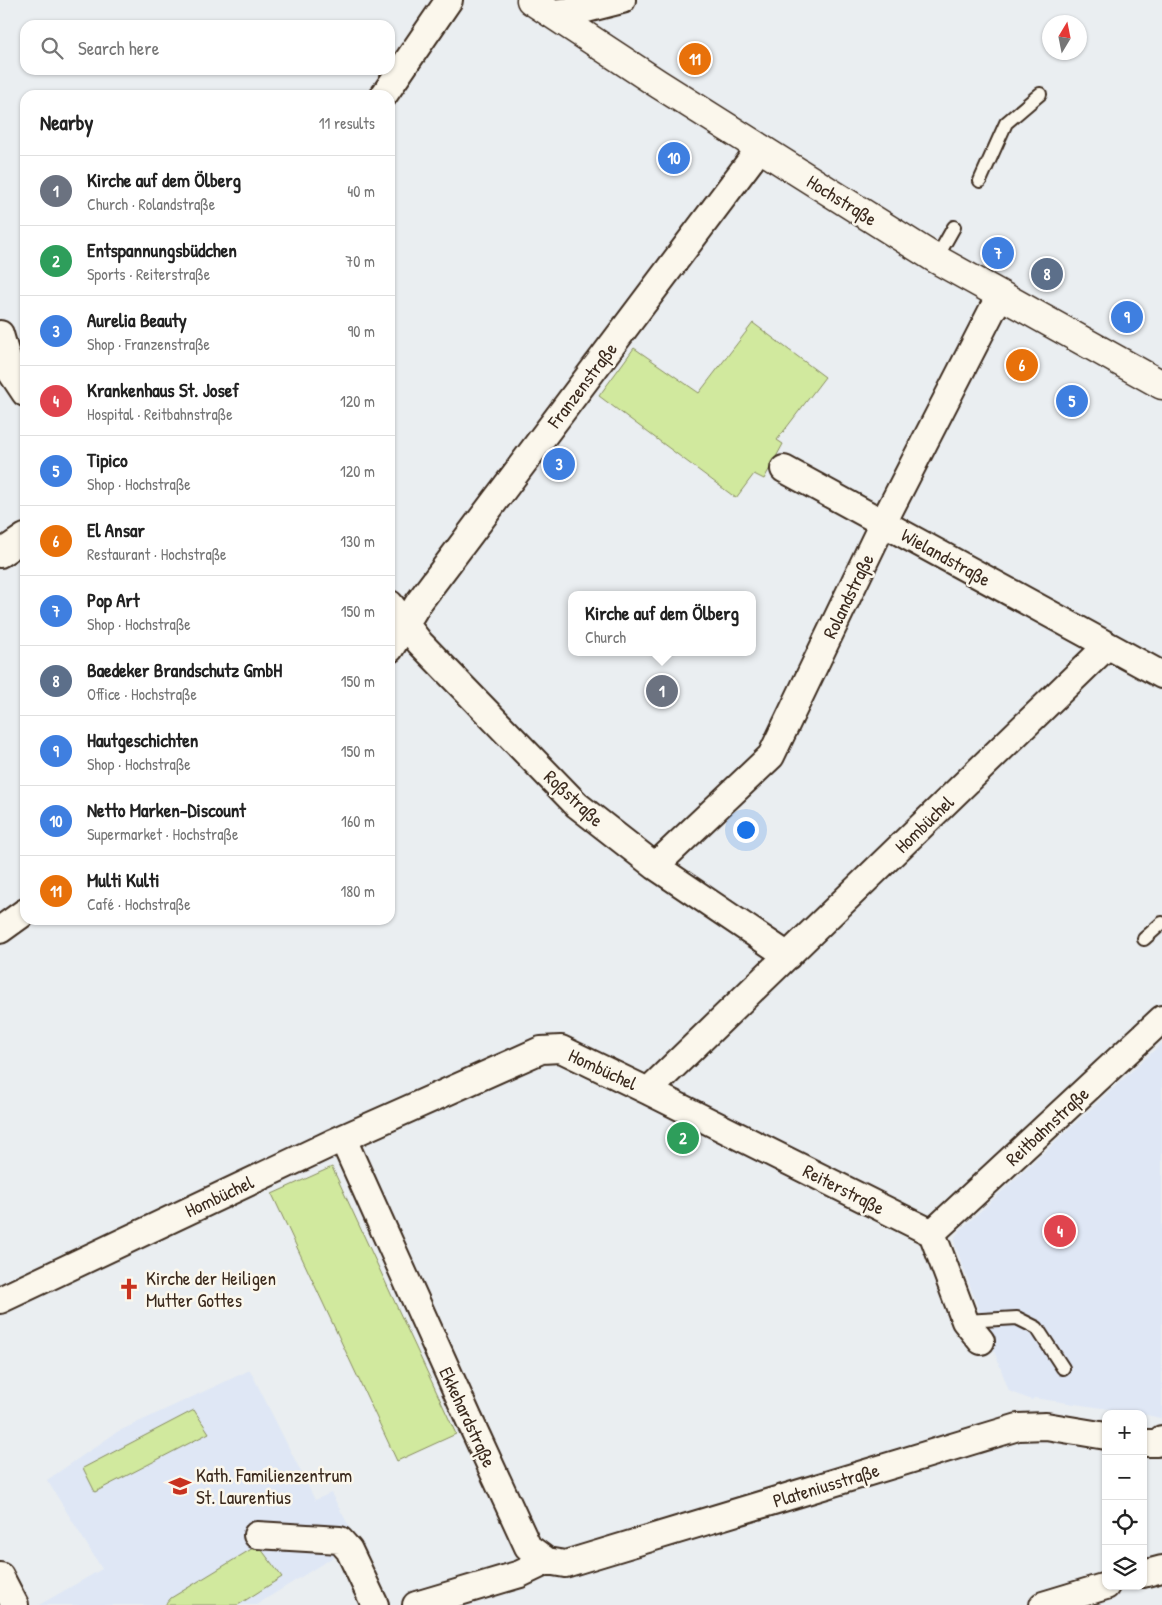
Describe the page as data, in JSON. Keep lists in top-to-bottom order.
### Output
{
  "streets": {
    "main road": ["Hochstraße"],
    "street": [
      "Franzenstraße",
      "Wielandstraße",
      "Rolandstraße",
      "Roßstraße",
      "Hombüchel",
      "Reitbahnstraße",
      "Reiterstraße",
      "Ekkehardstraße",
      "Plateniusstraße"
    ]
  },
  "crossings": [
    ["Hochstraße", "Franzenstraße"],
    ["Hochstraße", "Rolandstraße"],
    ["Franzenstraße", "Roßstraße"],
    ["Wielandstraße", "Rolandstraße"],
    ["Wielandstraße", "Hombüchel"],
    ["Rolandstraße", "Roßstraße"],
    ["Roßstraße", "Hombüchel"],
    ["Hombüchel", "Reiterstraße"],
    ["Hombüchel", "Ekkehardstraße"],
    ["Reitbahnstraße", "Reiterstraße"],
    ["Ekkehardstraße", "Plateniusstraße"]
  ],
  "places": {
    "church": ["Kirche der Heiligen Mutter Gottes"],
    "school or university": ["Kath. Familienzentrum St. Laurentius"]
  },
  "north": "top",
  "page": {
    "search": "Search here",
    "pins": [
      "11",
      "10",
      "7",
      "8",
      "9",
      "6",
      "5",
      "3",
      "1",
      "2",
      "4"
    ],
    "heading": ["Nearby", "11 results"],
    "list": [
      {
        "mark": "1",
        "name": "Kirche auf dem Ölberg",
        "note": "Church · Rolandstraße",
        "value": "40 m"
      },
      {
        "mark": "2",
        "name": "Entspannungsbüdchen",
        "note": "Sports · Reiterstraße",
        "value": "70 m"
      },
      {
        "mark": "3",
        "name": "Aurelia Beauty",
        "note": "Shop · Franzenstraße",
        "value": "90 m"
      },
      {
        "mark": "4",
        "name": "Krankenhaus St. Josef",
        "note": "Hospital · Reitbahnstraße",
        "value": "120 m"
      },
      {
        "mark": "5",
        "name": "Tipico",
        "note": "Shop · Hochstraße",
        "value": "120 m"
      },
      {
        "mark": "6",
        "name": "El Ansar",
        "note": "Restaurant · Hochstraße",
        "value": "130 m"
      },
      {
        "mark": "7",
        "name": "Pop Art",
        "note": "Shop · Hochstraße",
        "value": "150 m"
      },
      {
        "mark": "8",
        "name": "Baedeker Brandschutz GmbH",
        "note": "Office · Hochstraße",
        "value": "150 m"
      },
      {
        "mark": "9",
        "name": "Hautgeschichten",
        "note": "Shop · Hochstraße",
        "value": "150 m"
      },
      {
        "mark": "10",
        "name": "Netto Marken-Discount",
        "note": "Supermarket · Hochstraße",
        "value": "160 m"
      },
      {
        "mark": "11",
        "name": "Multi Kulti",
        "note": "Café · Hochstraße",
        "value": "180 m"
      }
    ],
    "popup": ["Kirche auf dem Ölberg", "Church"],
    "map_buttons": ["+", "−"]
  }
}
